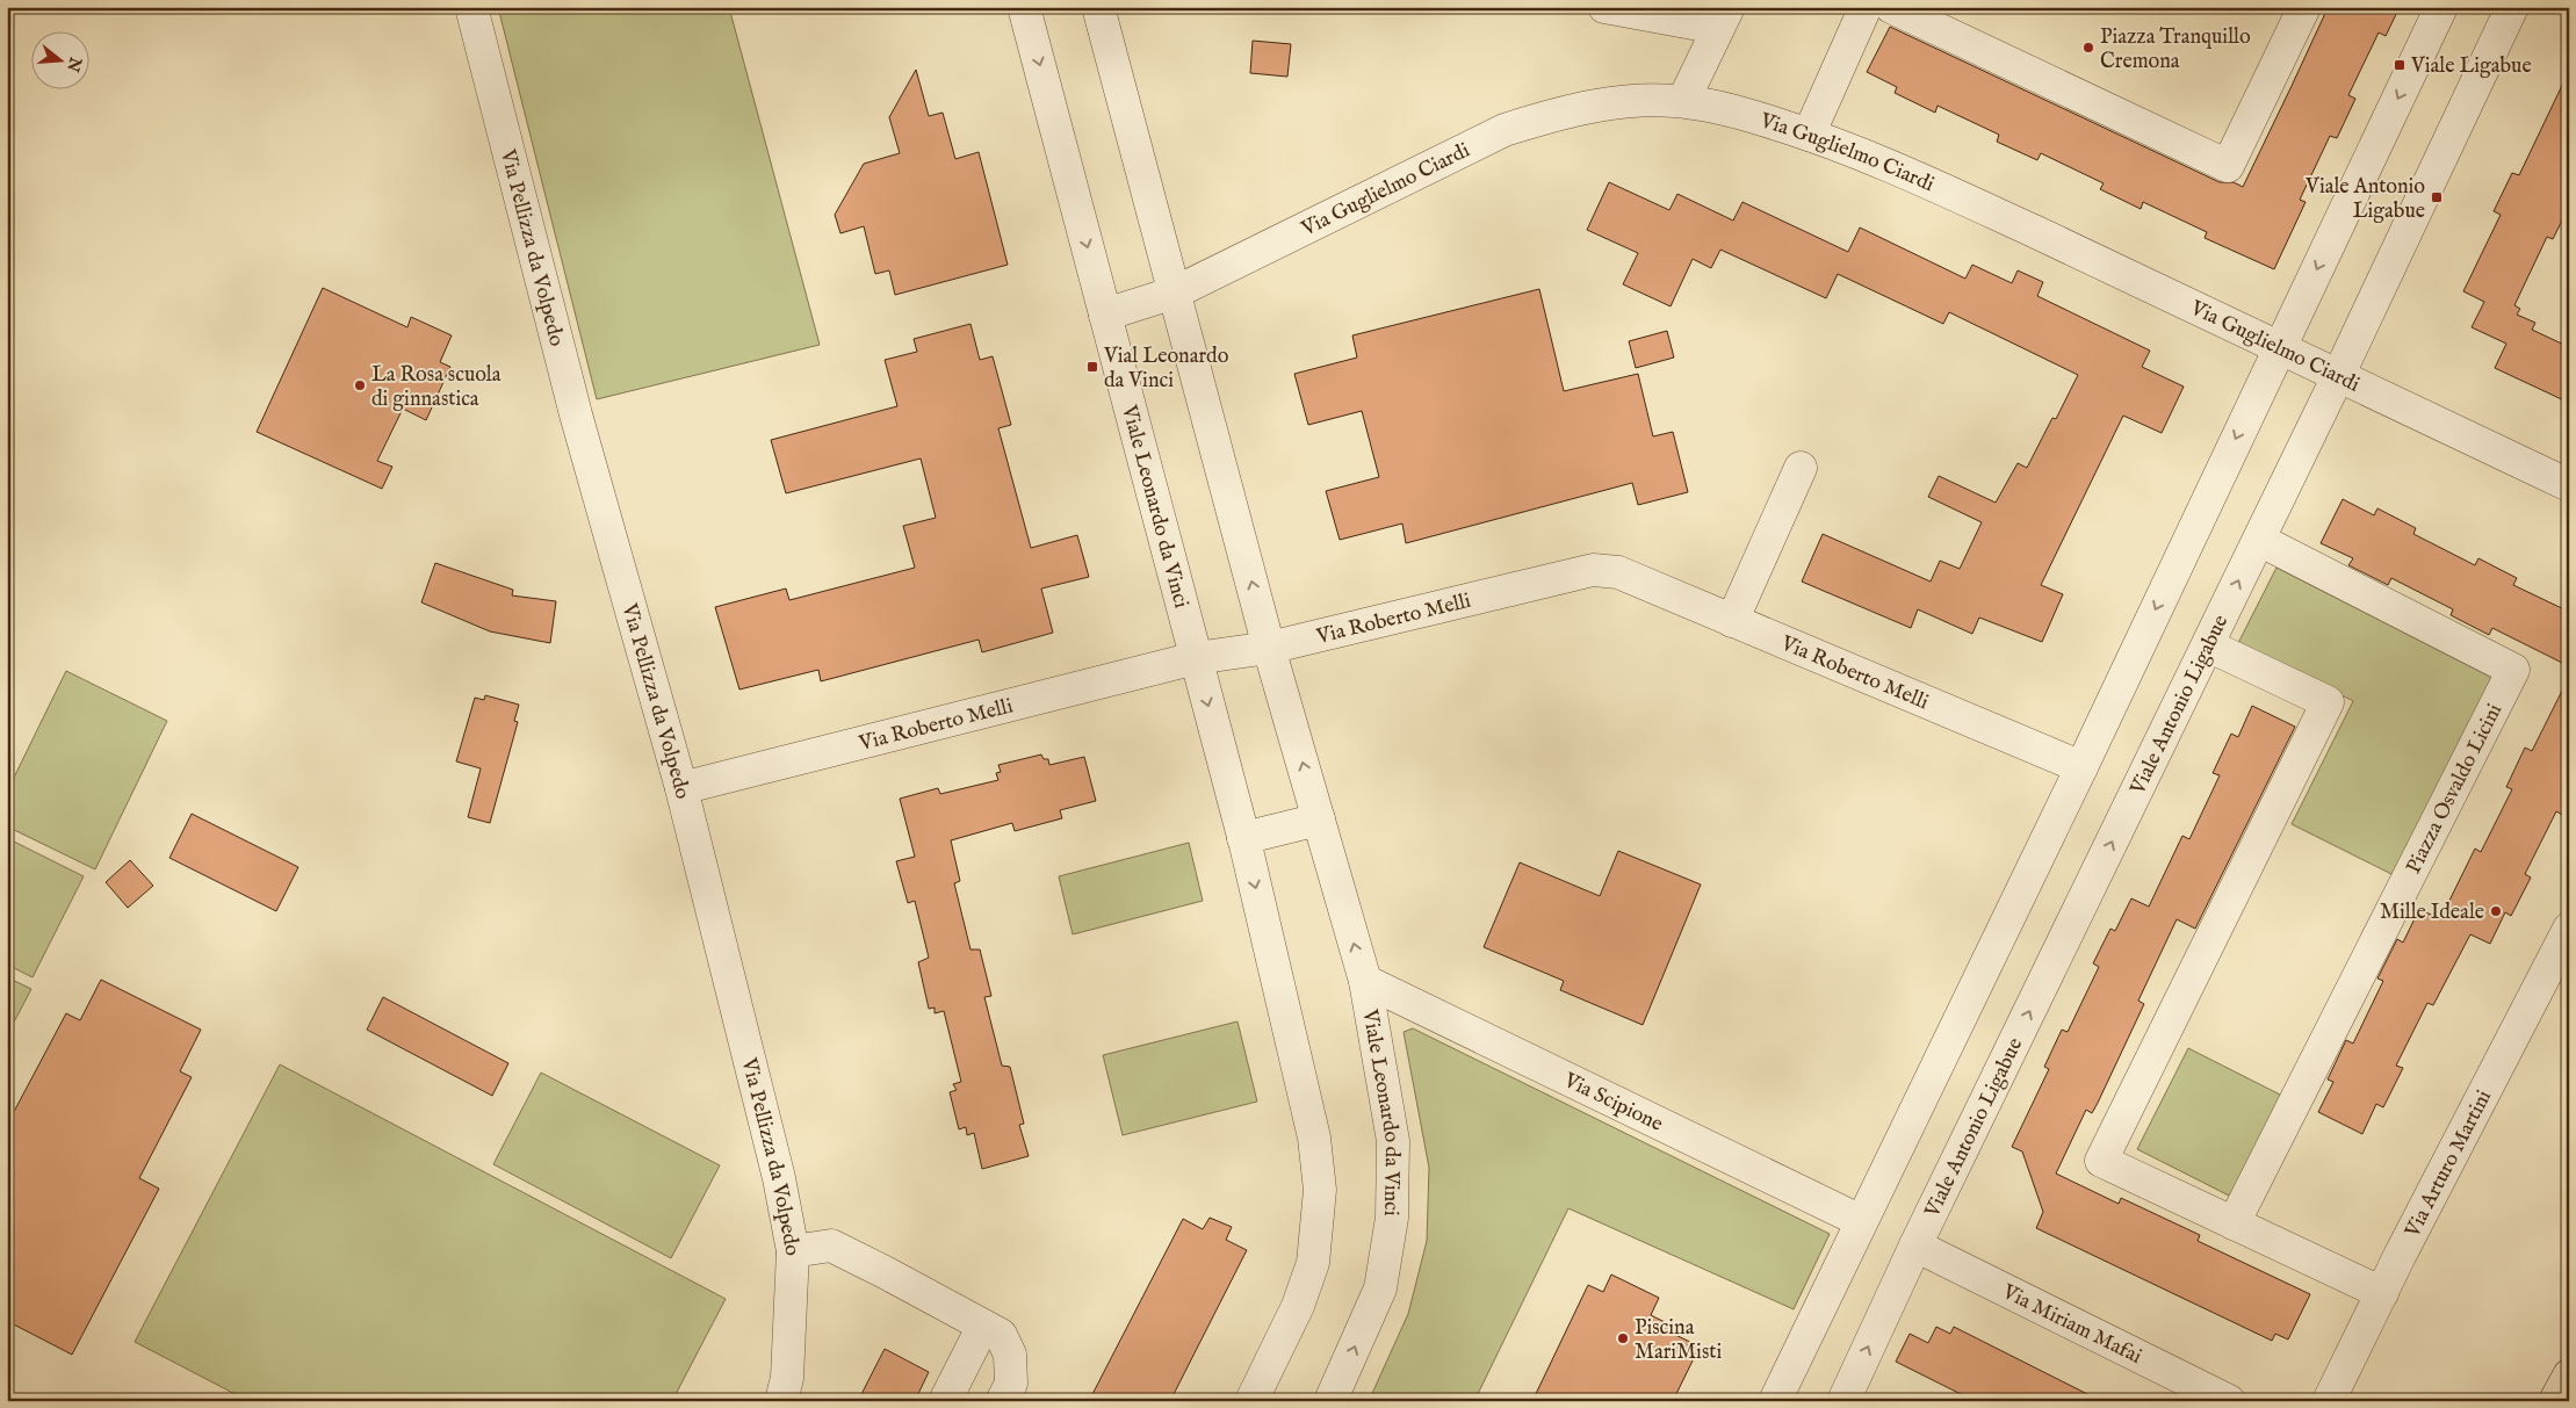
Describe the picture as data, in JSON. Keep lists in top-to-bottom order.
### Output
{
  "streets": {
    "street": [
      "Via Guglielmo Ciardi",
      "Via Pellizza da Volpedo",
      "Viale Leonardo da Vinci",
      "Via Roberto Melli",
      "Viale Antonio Ligabue",
      "Piazza Osvaldo Licini",
      "Via Scipione",
      "Via Arturo Martini",
      "Via Miriam Mafai"
    ]
  },
  "crossings": [
    ["Via Guglielmo Ciardi", "Viale Leonardo da Vinci"],
    ["Via Guglielmo Ciardi", "Viale Antonio Ligabue"],
    ["Via Pellizza da Volpedo", "Via Roberto Melli"],
    ["Viale Leonardo da Vinci", "Via Roberto Melli"],
    ["Viale Leonardo da Vinci", "Via Scipione"],
    ["Viale Antonio Ligabue", "Piazza Osvaldo Licini"],
    ["Viale Antonio Ligabue", "Via Miriam Mafai"]
  ],
  "places": {
    "other": [
      "Piazza Tranquillo Cremona",
      "La Rosa scuola di ginnastica",
      "Mille Ideale",
      "Piscina MariMisti"
    ],
    "transit": ["Viale Ligabue", "Viale Antonio Ligabue", "Vial Leonardo da Vinci"]
  },
  "north": "right"
}
